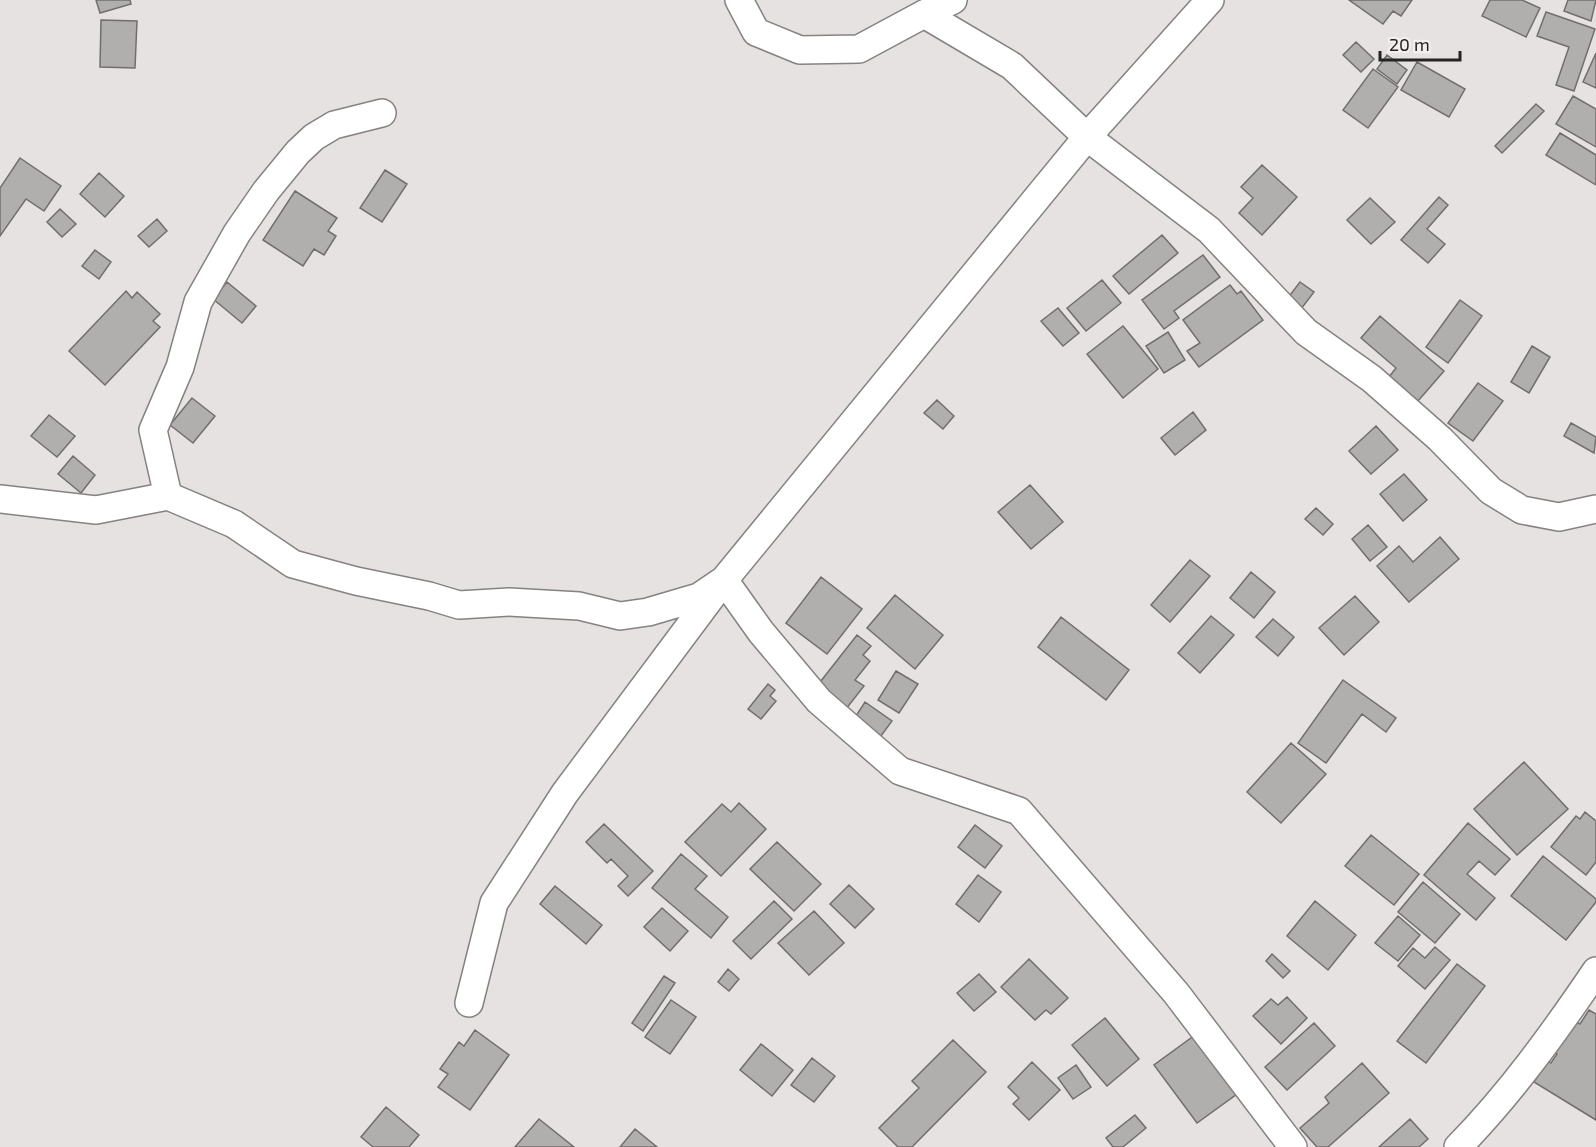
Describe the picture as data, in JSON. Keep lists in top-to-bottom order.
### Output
{
  "scale_bar": "20 m"
}
